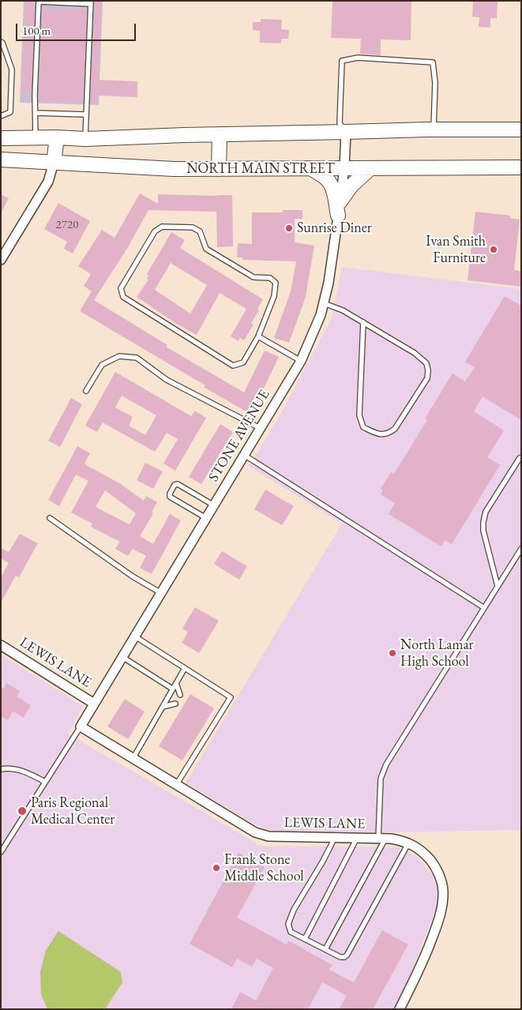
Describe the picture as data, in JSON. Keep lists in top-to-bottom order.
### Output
{
  "streets": {
    "highway": ["NORTH MAIN STREET"],
    "street": ["STONE AVENUE", "LEWIS LANE"]
  },
  "crossings": [
    ["NORTH MAIN STREET", "STONE AVENUE"],
    ["STONE AVENUE", "LEWIS LANE"]
  ],
  "places": [
    "Sunrise Diner",
    "Ivan Smith Furniture",
    "North Lamar High School",
    "Paris Regional Medical Center",
    "Frank Stone Middle School"
  ],
  "house_numbers": ["2720"],
  "scale_bar": "100 m"
}
